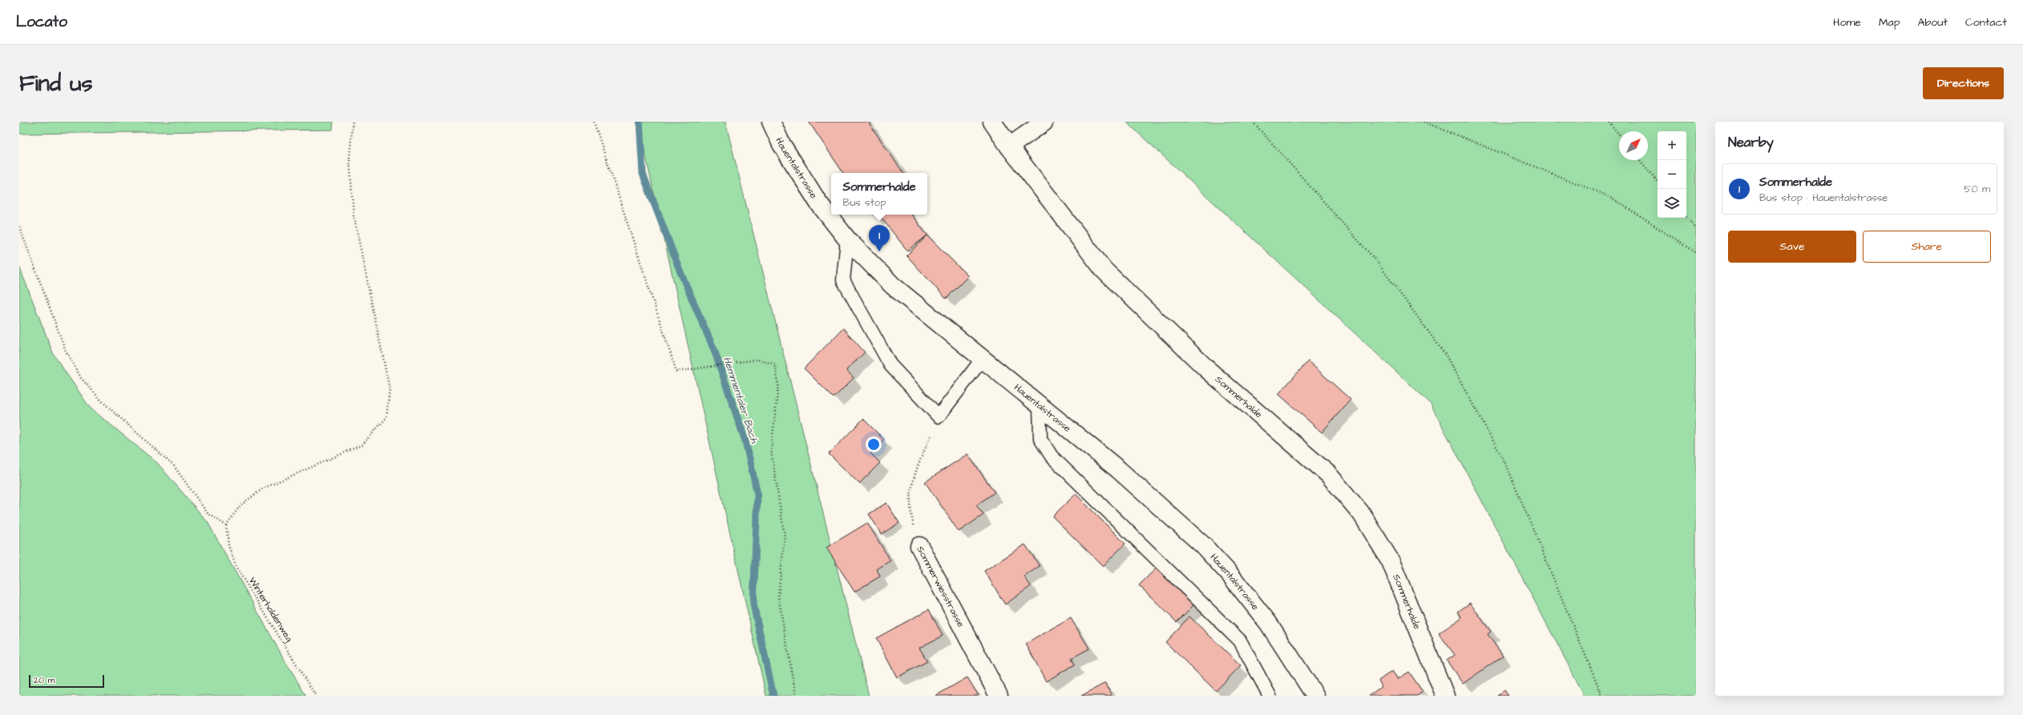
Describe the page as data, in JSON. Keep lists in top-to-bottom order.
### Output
{
  "streets": {
    "street": ["Hauentalstrasse", "Sommerhalde", "Sommerwiesstrasse"],
    "path": ["Winterhaldenweg"]
  },
  "water": ["Hemmentaler Bach"],
  "scale_bar": "20 m",
  "north": "top right",
  "page": {
    "header": "Locato",
    "nav": [
      "Home",
      "Map",
      "About",
      "Contact"
    ],
    "buttons": [
      "Directions",
      ["Save", "Share"]
    ],
    "title": "Find us",
    "heading": "Nearby",
    "map_buttons": ["+", "−"],
    "list": [
      {
        "mark": "1",
        "name": "Sommerhalde",
        "note": "Bus stop · Hauentalstrasse",
        "value": "50 m"
      }
    ],
    "popup": ["Sommerhalde", "Bus stop"],
    "pins": "1",
    "scale": "20 m"
  }
}
